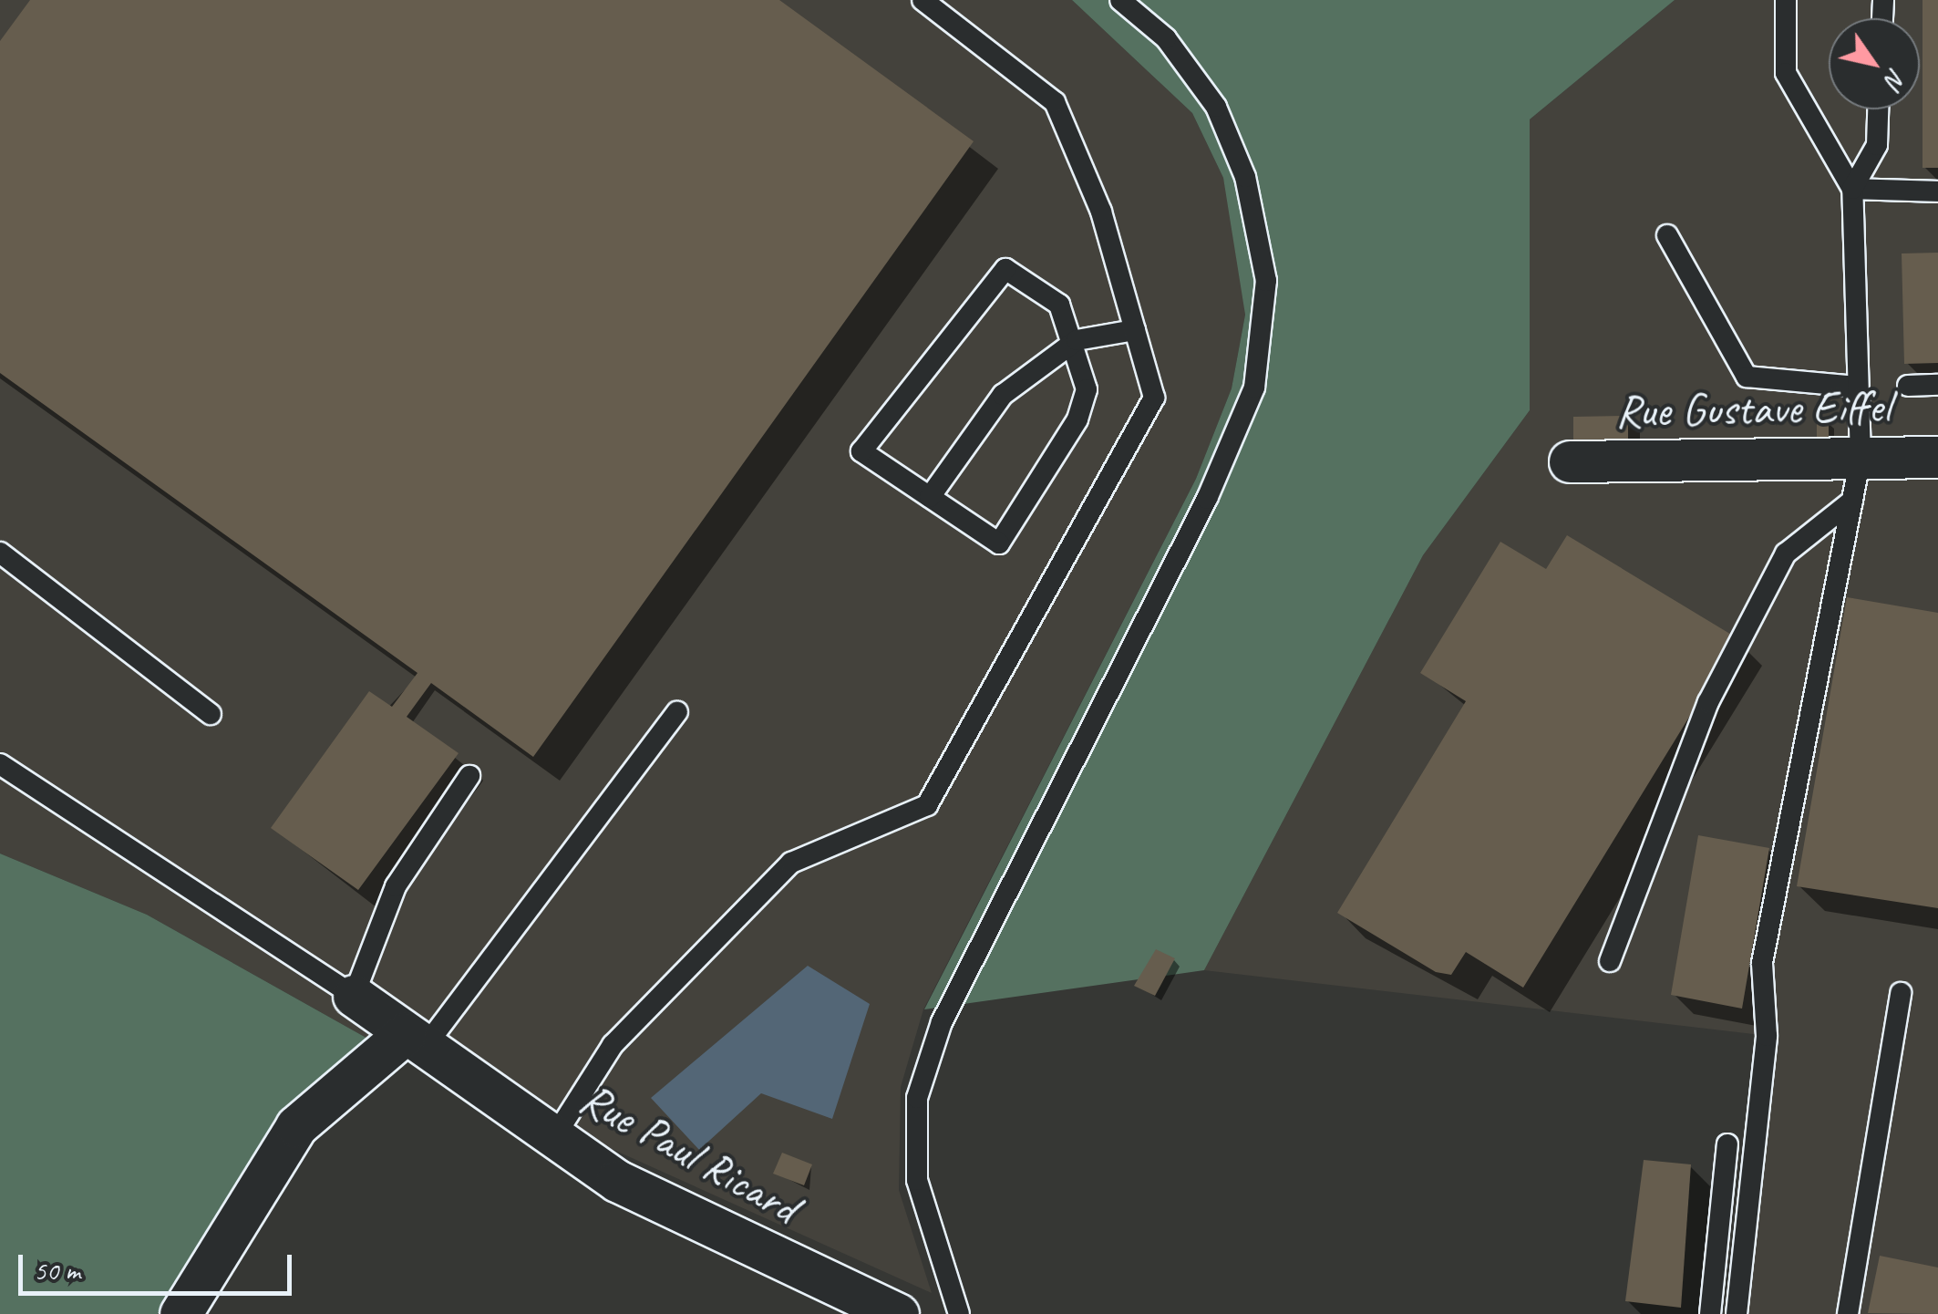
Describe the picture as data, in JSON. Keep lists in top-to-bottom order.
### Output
{
  "streets": {
    "street": ["Rue Gustave Eiffel", "Rue Paul Ricard"]
  },
  "scale_bar": "50 m",
  "north": "bottom right"
}
